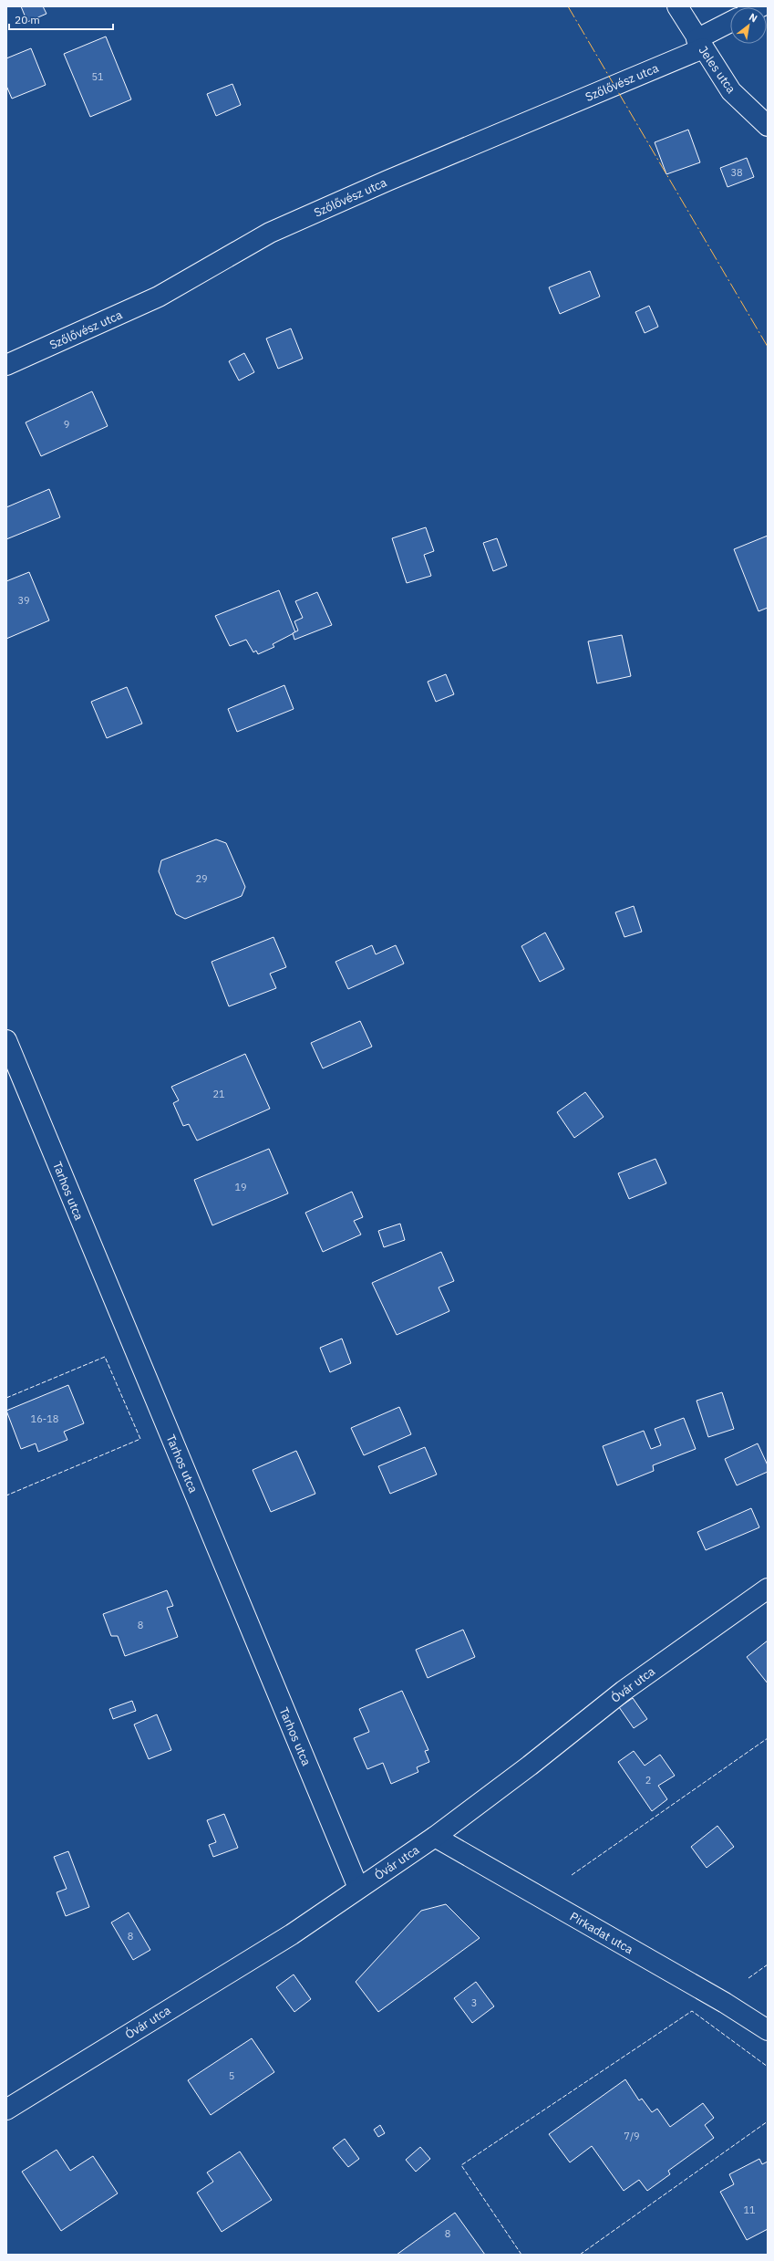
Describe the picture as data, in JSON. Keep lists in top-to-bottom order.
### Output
{
  "streets": {
    "street": [
      "Jeles utca",
      "Szőlővész utca",
      "Tarhos utca",
      "Óvár utca",
      "Pirkadat utca"
    ]
  },
  "crossings": [
    ["Jeles utca", "Szőlővész utca"],
    ["Tarhos utca", "Óvár utca"],
    ["Óvár utca", "Pirkadat utca"]
  ],
  "house_numbers": [
    "51",
    "38",
    "9",
    "39",
    "29",
    "21",
    "19",
    "16-18",
    "8",
    "2",
    "8",
    "3",
    "5",
    "7/9",
    "11",
    "8"
  ],
  "scale_bar": "20 m",
  "north": "top right"
}
